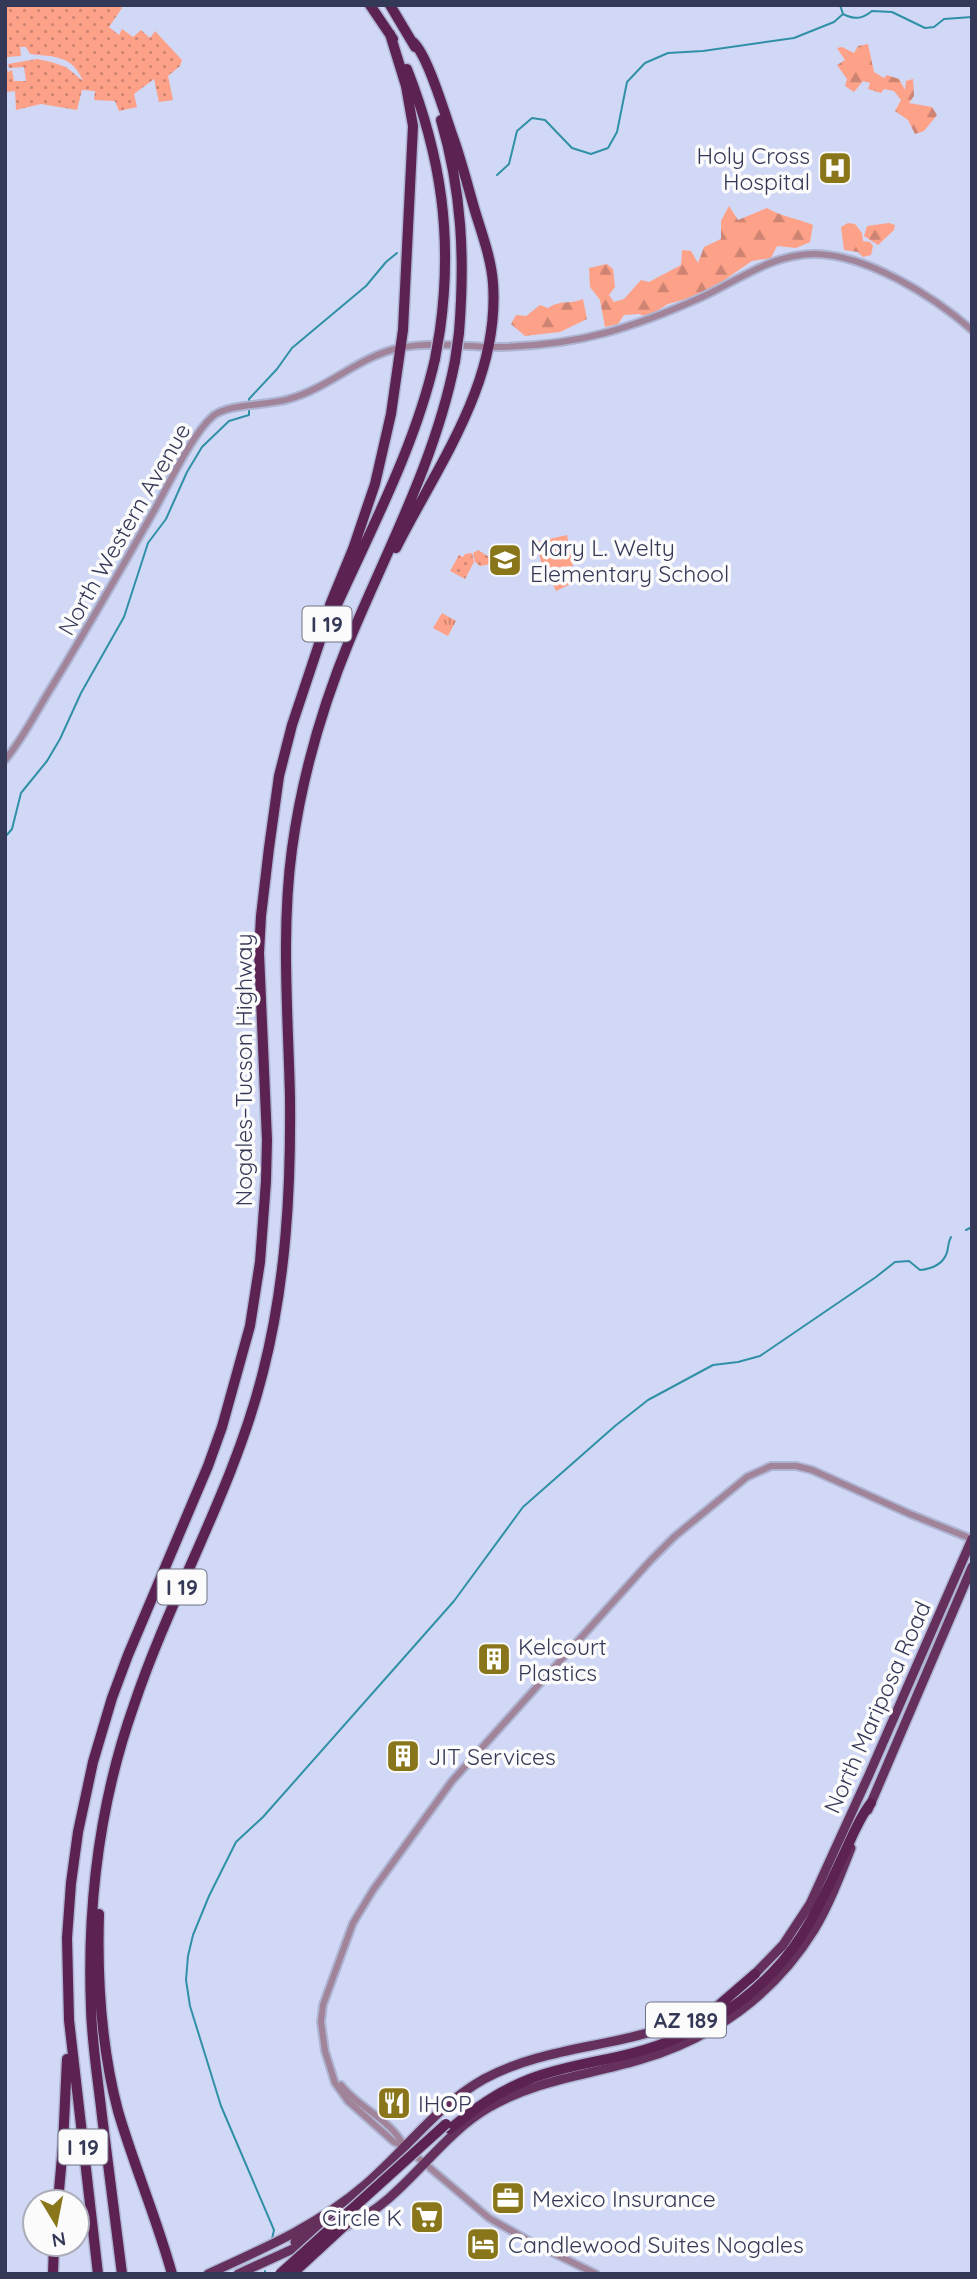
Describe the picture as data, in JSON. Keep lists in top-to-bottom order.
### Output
{
  "streets": {
    "highway": [
      "I 19",
      "Nogales–Tucson Highway",
      "North Mariposa Road",
      "AZ 189"
    ],
    "street": ["North Western Avenue"]
  },
  "crossings": [
    ["North Mariposa Road", "AZ 189"]
  ],
  "places": {
    "hospital": ["Holy Cross Hospital"],
    "school or university": ["Mary L. Welty Elementary School"],
    "building": ["Kelcourt Plastics", "JIT Services"],
    "restaurant": ["IHOP"],
    "office": ["Mexico Insurance"],
    "supermarket": ["Circle K"],
    "hotel": ["Candlewood Suites Nogales"]
  },
  "north": "bottom"
}
